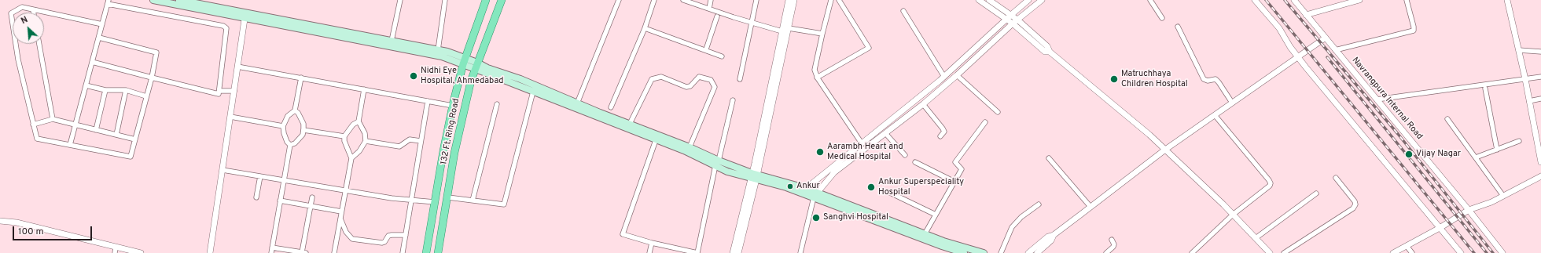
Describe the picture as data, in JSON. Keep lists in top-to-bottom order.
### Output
{
  "streets": {
    "main road": ["132 Ft. Ring Road"],
    "street": ["Navrangpura Internal Road"]
  },
  "places": [
    "Nidhi Eye Hospital, Ahmedabad",
    "Matruchhaya Children Hospital",
    "Aarambh Heart and Medical Hospital",
    "Vijay Nagar",
    "Ankur",
    "Ankur Superspeciality Hospital",
    "Sanghvi Hospital"
  ],
  "scale_bar": "100 m",
  "north": "top left"
}
